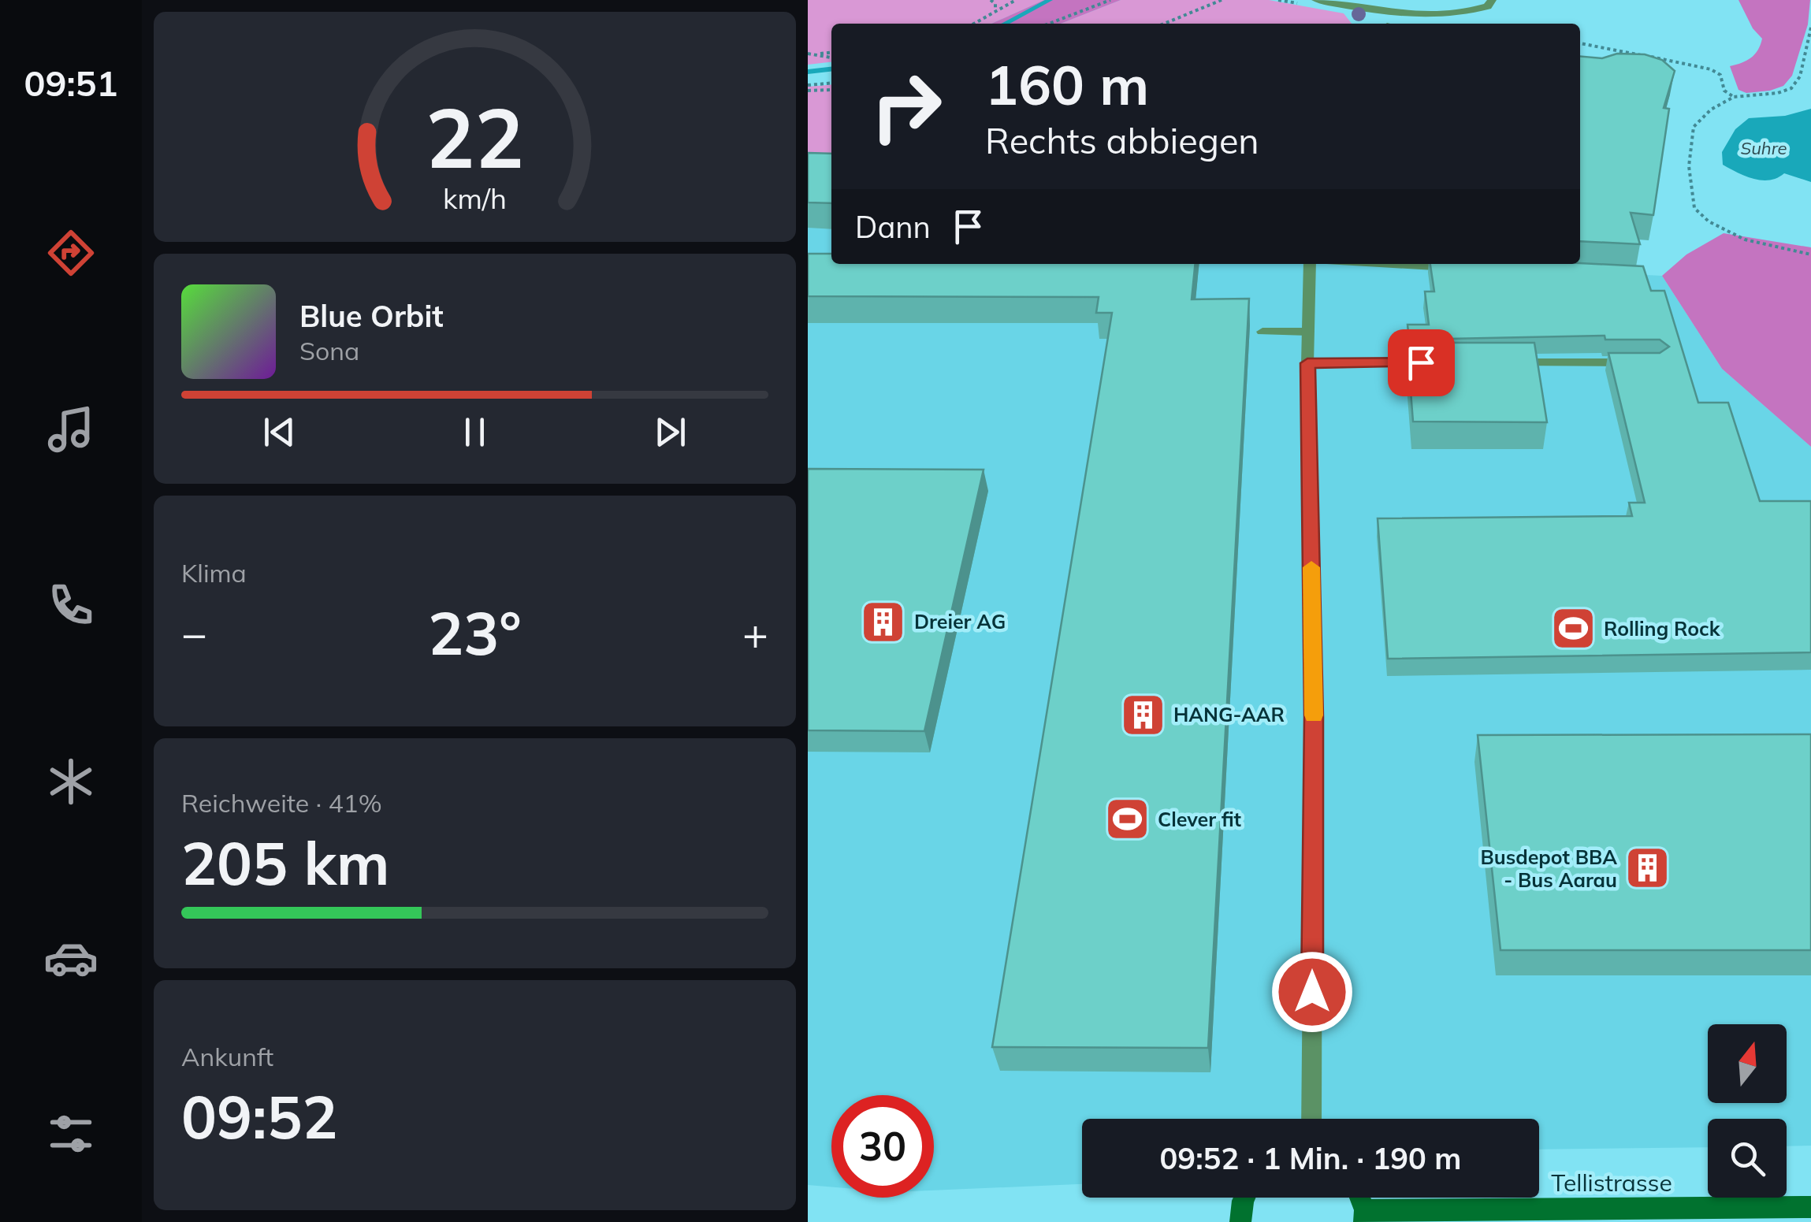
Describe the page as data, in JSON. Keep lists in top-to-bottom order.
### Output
{
  "streets": {
    "main road": ["Tellistrasse"]
  },
  "water": ["Suhre"],
  "places": {
    "building": ["Dreier AG", "HANG-AAR", "Busdepot BBA - Bus Aarau"],
    "sports": ["Rolling Rock", "Clever fit"]
  },
  "north": "top",
  "page": {
    "tabs": "09:51",
    "turn": ["160 m", "Rechts abbiegen"],
    "then": "Dann",
    "song": ["Blue Orbit", "Sona"],
    "tile": [
      "Klima",
      ["Reichweite · 41%", "205 km"],
      ["Ankunft", "09:52"]
    ],
    "heat": ["−", "23°", "+"],
    "limit": "30",
    "trip": "09:52 · 1 Min. · 190 m",
    "gauge": ["22", "km/h"]
  }
}
